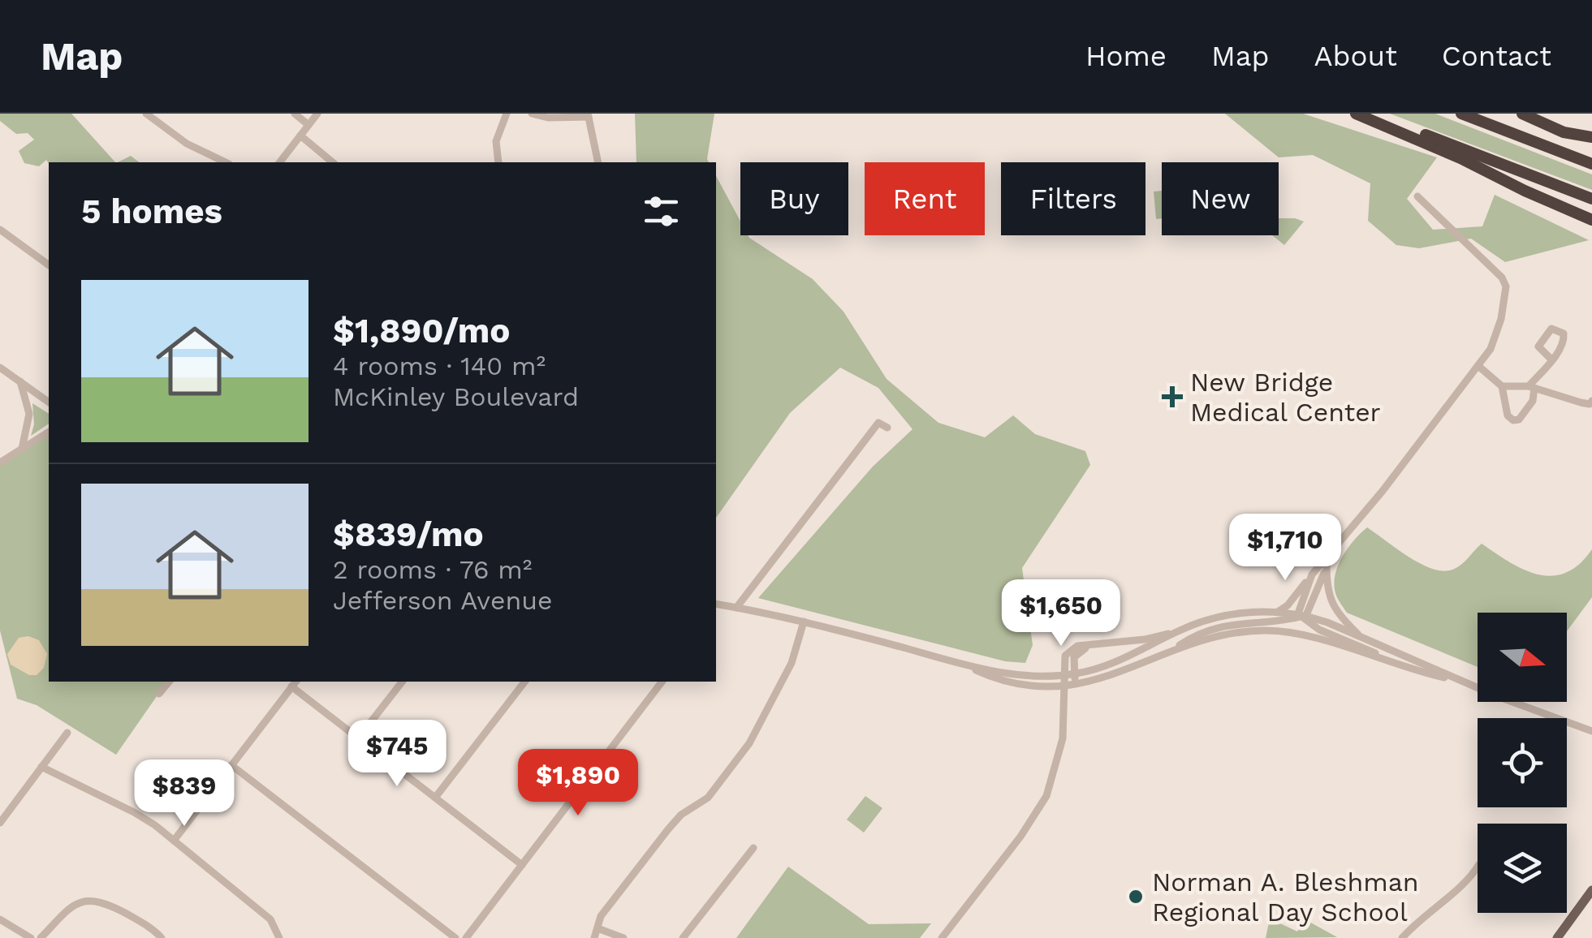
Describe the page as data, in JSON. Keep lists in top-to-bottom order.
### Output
{
  "places": {
    "health": ["New Bridge Medical Center"],
    "other": ["Norman A. Bleshman Regional Day School"]
  },
  "north": "right",
  "page": {
    "header": "Map",
    "nav": [
      "Home",
      "Map",
      "About",
      "Contact"
    ],
    "chip": [
      "Buy",
      "Rent",
      "Filters",
      "New"
    ],
    "heading": "5 homes",
    "list": [
      {
        "name": "$1,890/mo",
        "note": "4 rooms · 140 m² · McKinley Boulevard"
      },
      {
        "name": "$839/mo",
        "note": "2 rooms · 76 m² · Jefferson Avenue"
      }
    ],
    "price": [
      "$1,710",
      "$1,650",
      "$745",
      "$1,890",
      "$839"
    ]
  }
}
